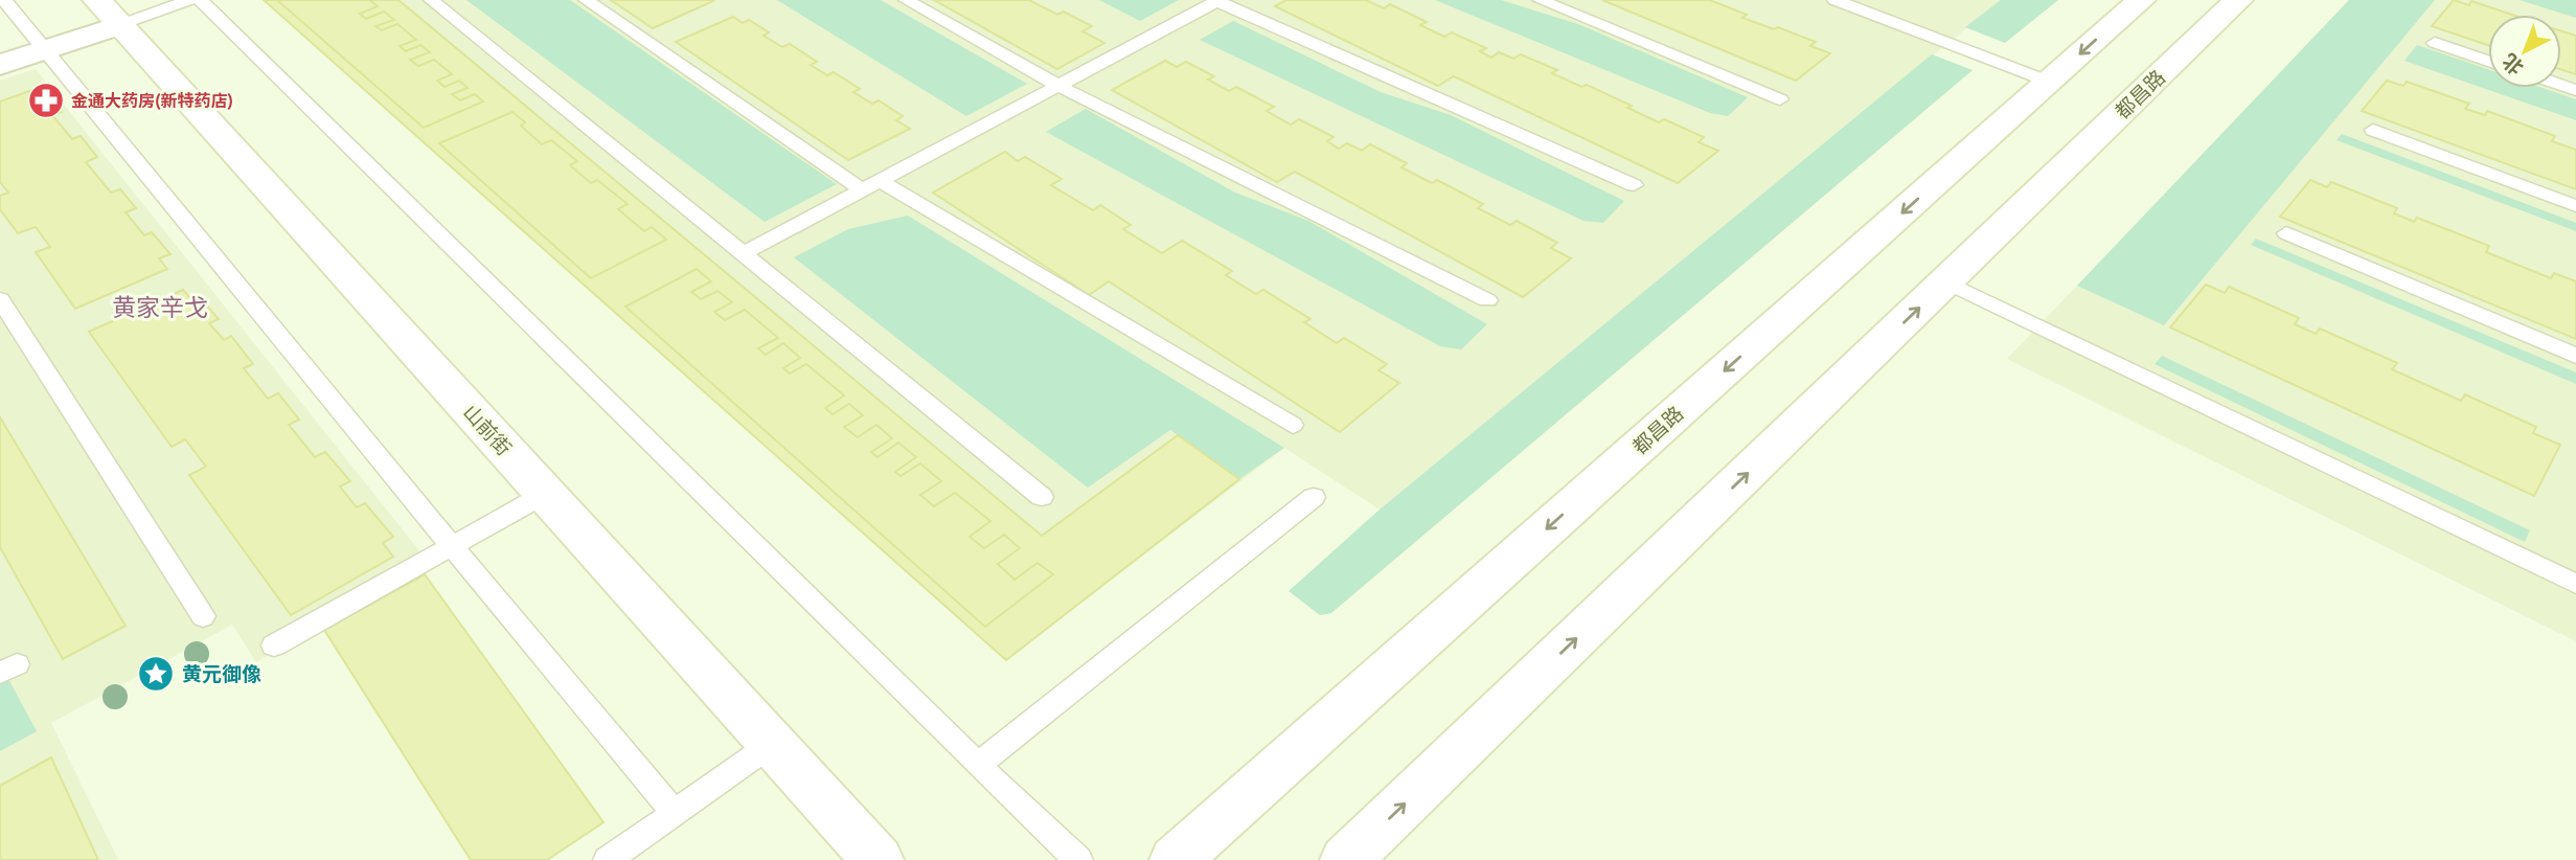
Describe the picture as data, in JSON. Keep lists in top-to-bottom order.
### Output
{
  "streets": {
    "main road": ["都昌路", "山前街"]
  },
  "districts": ["黄家辛戈"],
  "places": {
    "pharmacy": ["金通大药房(新特药店)"],
    "place": ["黄元御像"]
  },
  "north": "bottom left"
}
